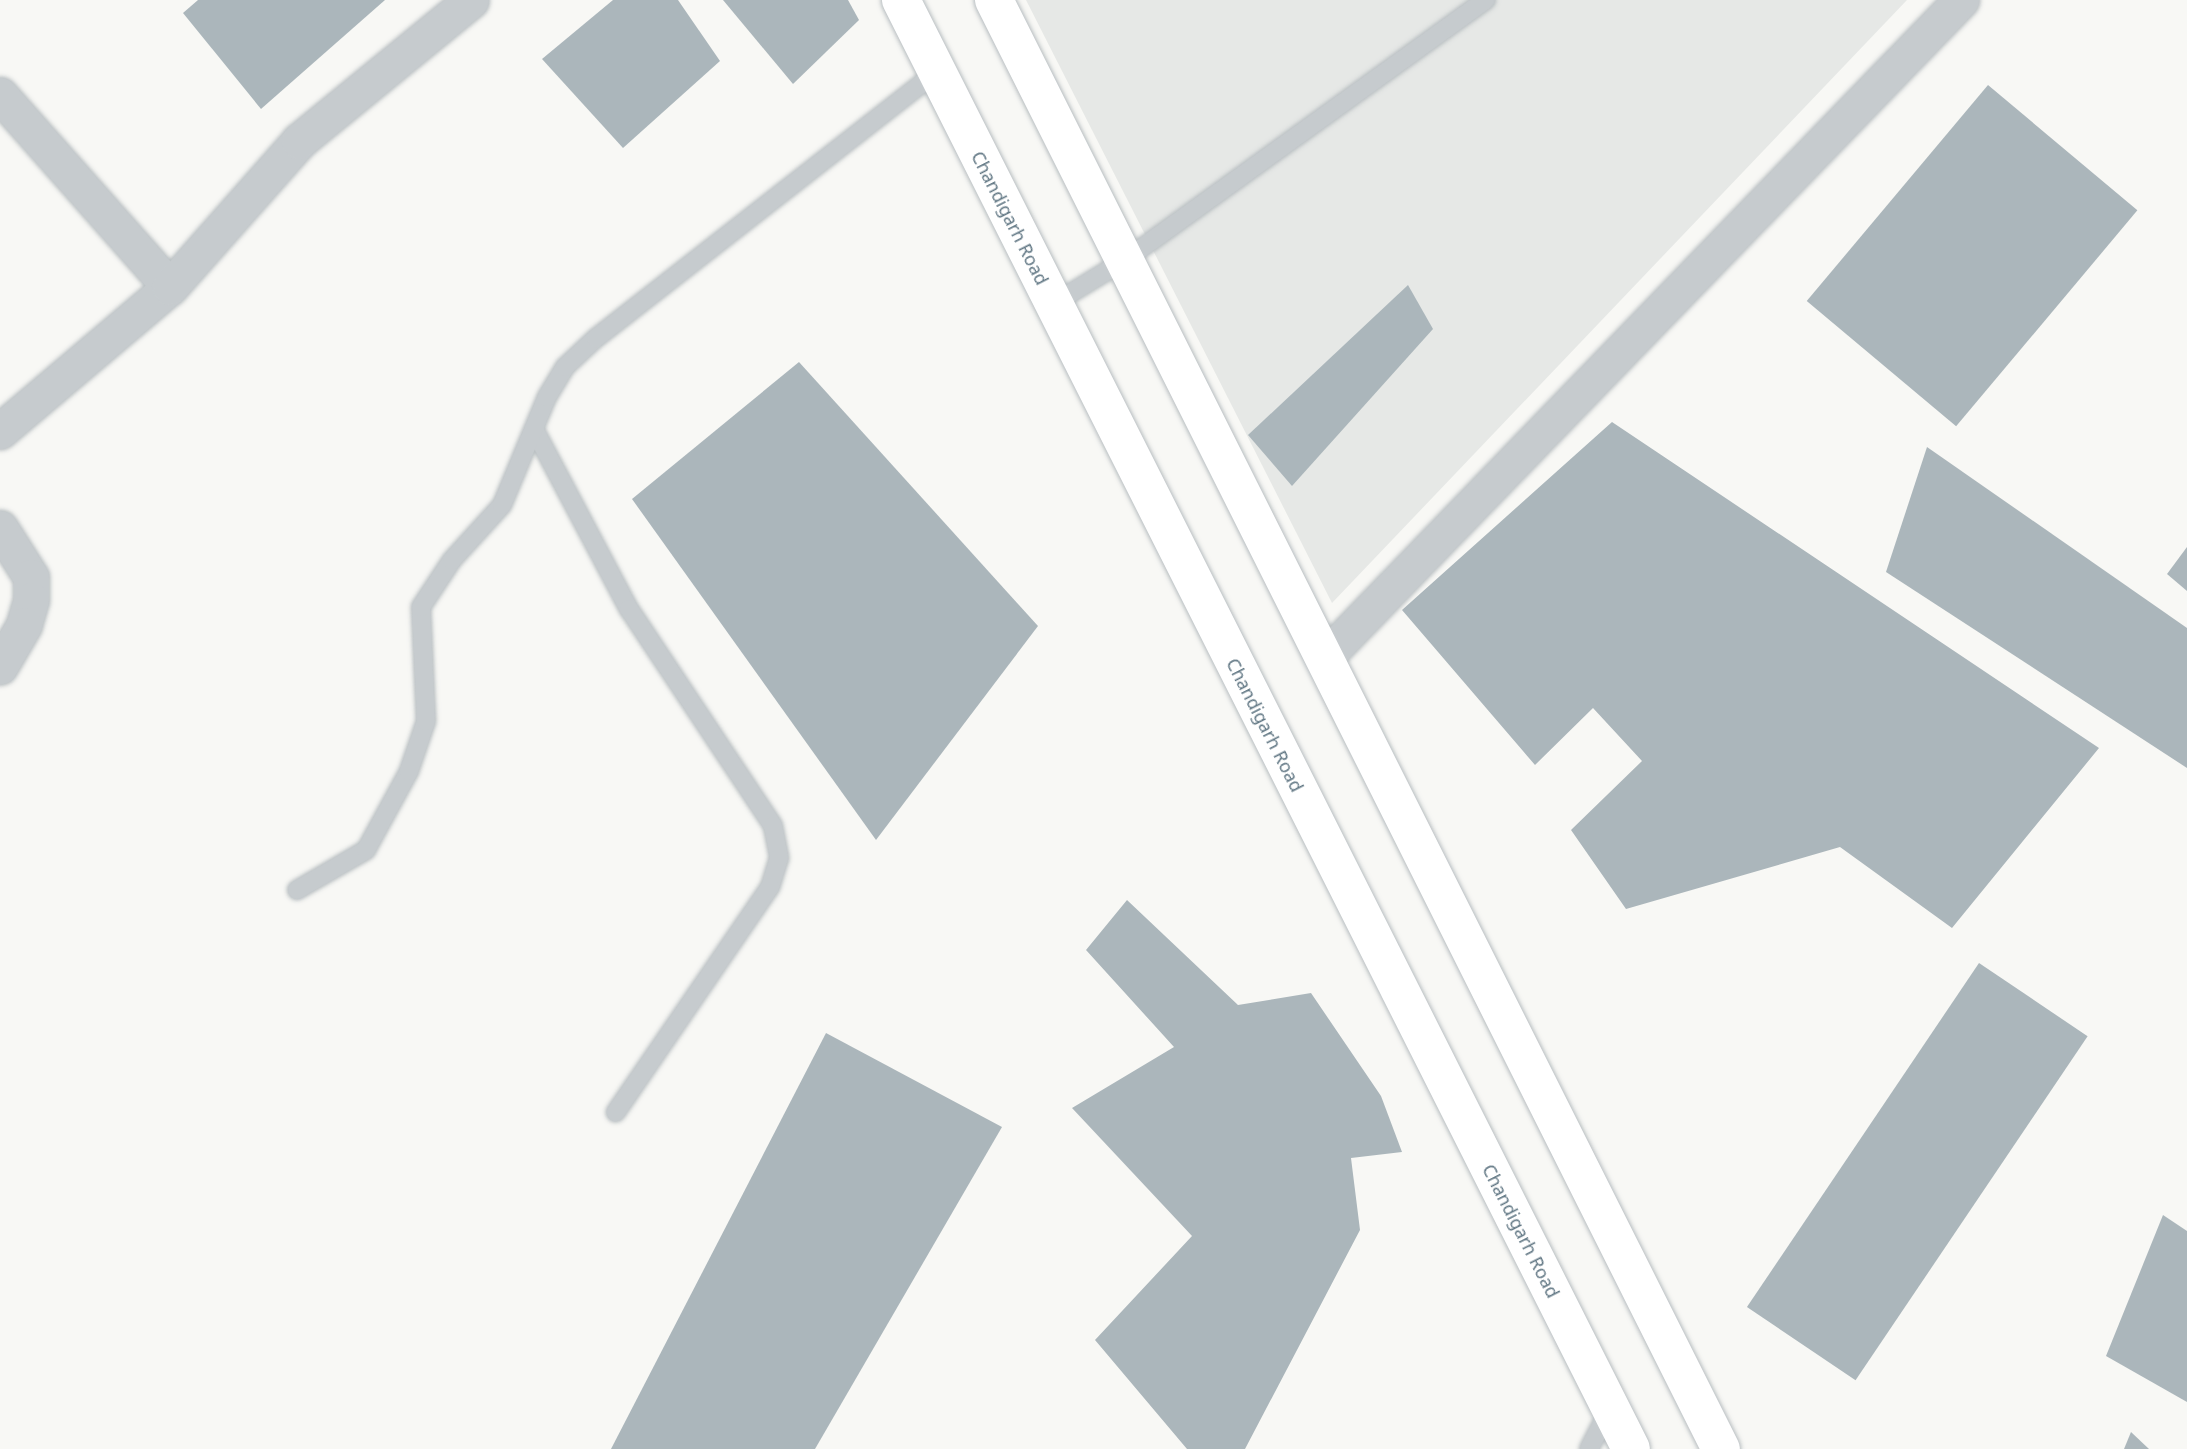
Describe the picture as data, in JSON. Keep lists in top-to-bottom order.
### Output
{
  "streets": {
    "main road": ["Chandigarh Road"]
  }
}
